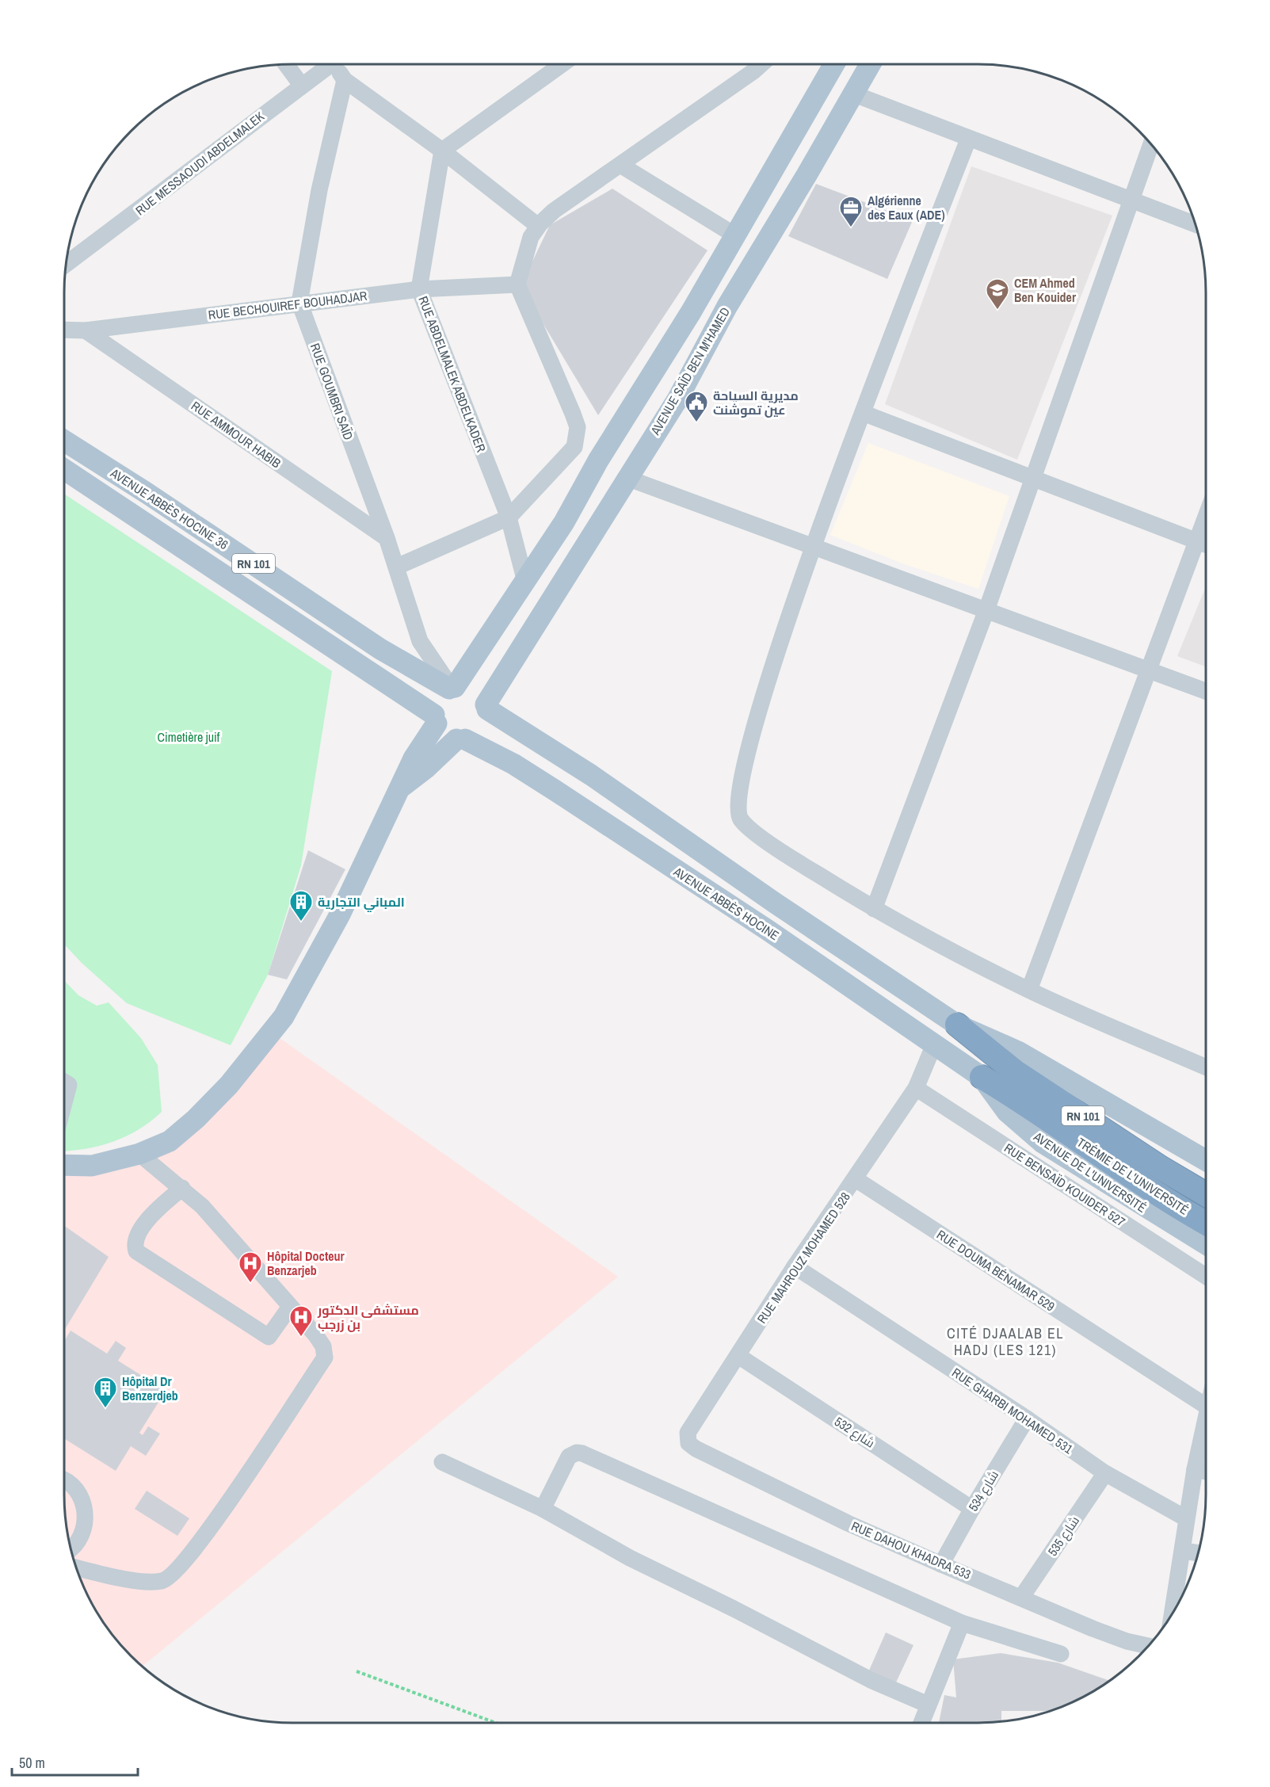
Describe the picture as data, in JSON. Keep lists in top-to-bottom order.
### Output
{
  "streets": {
    "highway": ["RN 101", "TRÉMIE DE L'UNIVERSITÉ"],
    "main road": [
      "AVENUE SAÏD BEN M'HAMED",
      "AVENUE ABBÈS HOCINE 36",
      "AVENUE ABBÈS HOCINE",
      "AVENUE DE L'UNIVERSITÉ"
    ],
    "street": [
      "RUE MESSAOUDI ABDELMALEK",
      "RUE BECHOUIREF BOUHADJAR",
      "RUE ABDELMALEK ABDELKADER",
      "RUE GOUMBRI SAÏD",
      "RUE AMMOUR HABIB",
      "RUE BENSAÏD KOUIDER 527",
      "RUE MAHROUZ MOHAMED 528",
      "RUE DOUMA BÉNAMAR 529",
      "RUE GHARBI MOHAMED 531",
      "532 شارع",
      "534 شارع",
      "535 شارع",
      "RUE DAHOU KHADRA 533"
    ]
  },
  "crossings": [
    ["RUE BECHOUIREF BOUHADJAR", "RUE ABDELMALEK ABDELKADER"],
    ["RUE BECHOUIREF BOUHADJAR", "RUE GOUMBRI SAÏD"],
    ["RUE BECHOUIREF BOUHADJAR", "RUE AMMOUR HABIB"],
    ["AVENUE SAÏD BEN M'HAMED", "RUE GOUMBRI SAÏD"],
    ["AVENUE SAÏD BEN M'HAMED", "AVENUE ABBÈS HOCINE 36"],
    ["AVENUE SAÏD BEN M'HAMED", "AVENUE ABBÈS HOCINE"],
    ["RUE GOUMBRI SAÏD", "RUE AMMOUR HABIB"],
    ["RUE GOUMBRI SAÏD", "AVENUE ABBÈS HOCINE 36"],
    ["RUE GOUMBRI SAÏD", "AVENUE ABBÈS HOCINE"],
    ["AVENUE ABBÈS HOCINE 36", "AVENUE ABBÈS HOCINE"],
    ["AVENUE ABBÈS HOCINE", "AVENUE DE L'UNIVERSITÉ"],
    ["AVENUE ABBÈS HOCINE", "TRÉMIE DE L'UNIVERSITÉ"],
    ["AVENUE ABBÈS HOCINE", "RUE MAHROUZ MOHAMED 528"],
    ["AVENUE DE L'UNIVERSITÉ", "TRÉMIE DE L'UNIVERSITÉ"],
    ["RUE BENSAÏD KOUIDER 527", "RUE MAHROUZ MOHAMED 528"],
    ["RUE MAHROUZ MOHAMED 528", "RUE DOUMA BÉNAMAR 529"],
    ["RUE MAHROUZ MOHAMED 528", "RUE GHARBI MOHAMED 531"],
    ["RUE MAHROUZ MOHAMED 528", "532 شارع"],
    ["RUE MAHROUZ MOHAMED 528", "RUE DAHOU KHADRA 533"],
    ["RUE GHARBI MOHAMED 531", "534 شارع"],
    ["RUE GHARBI MOHAMED 531", "535 شارع"],
    ["532 شارع", "534 شارع"],
    ["534 شارع", "RUE DAHOU KHADRA 533"],
    ["535 شارع", "RUE DAHOU KHADRA 533"]
  ],
  "districts": ["CITÉ DJAALAB EL HADJ (LES 121)"],
  "parks": ["Cimetière juif"],
  "places": {
    "office": ["Algérienne des Eaux (ADE)"],
    "school or university": ["CEM Ahmed Ben Kouider"],
    "public building": ["مديرية السياحة عين تموشنت"],
    "building": ["المباني التجارية", "Hôpital Dr Benzerdjeb"],
    "hospital": ["Hôpital Docteur Benzarjeb", "مستشفى الدكتور بن زرجب"]
  },
  "scale_bar": "50 m"
}
